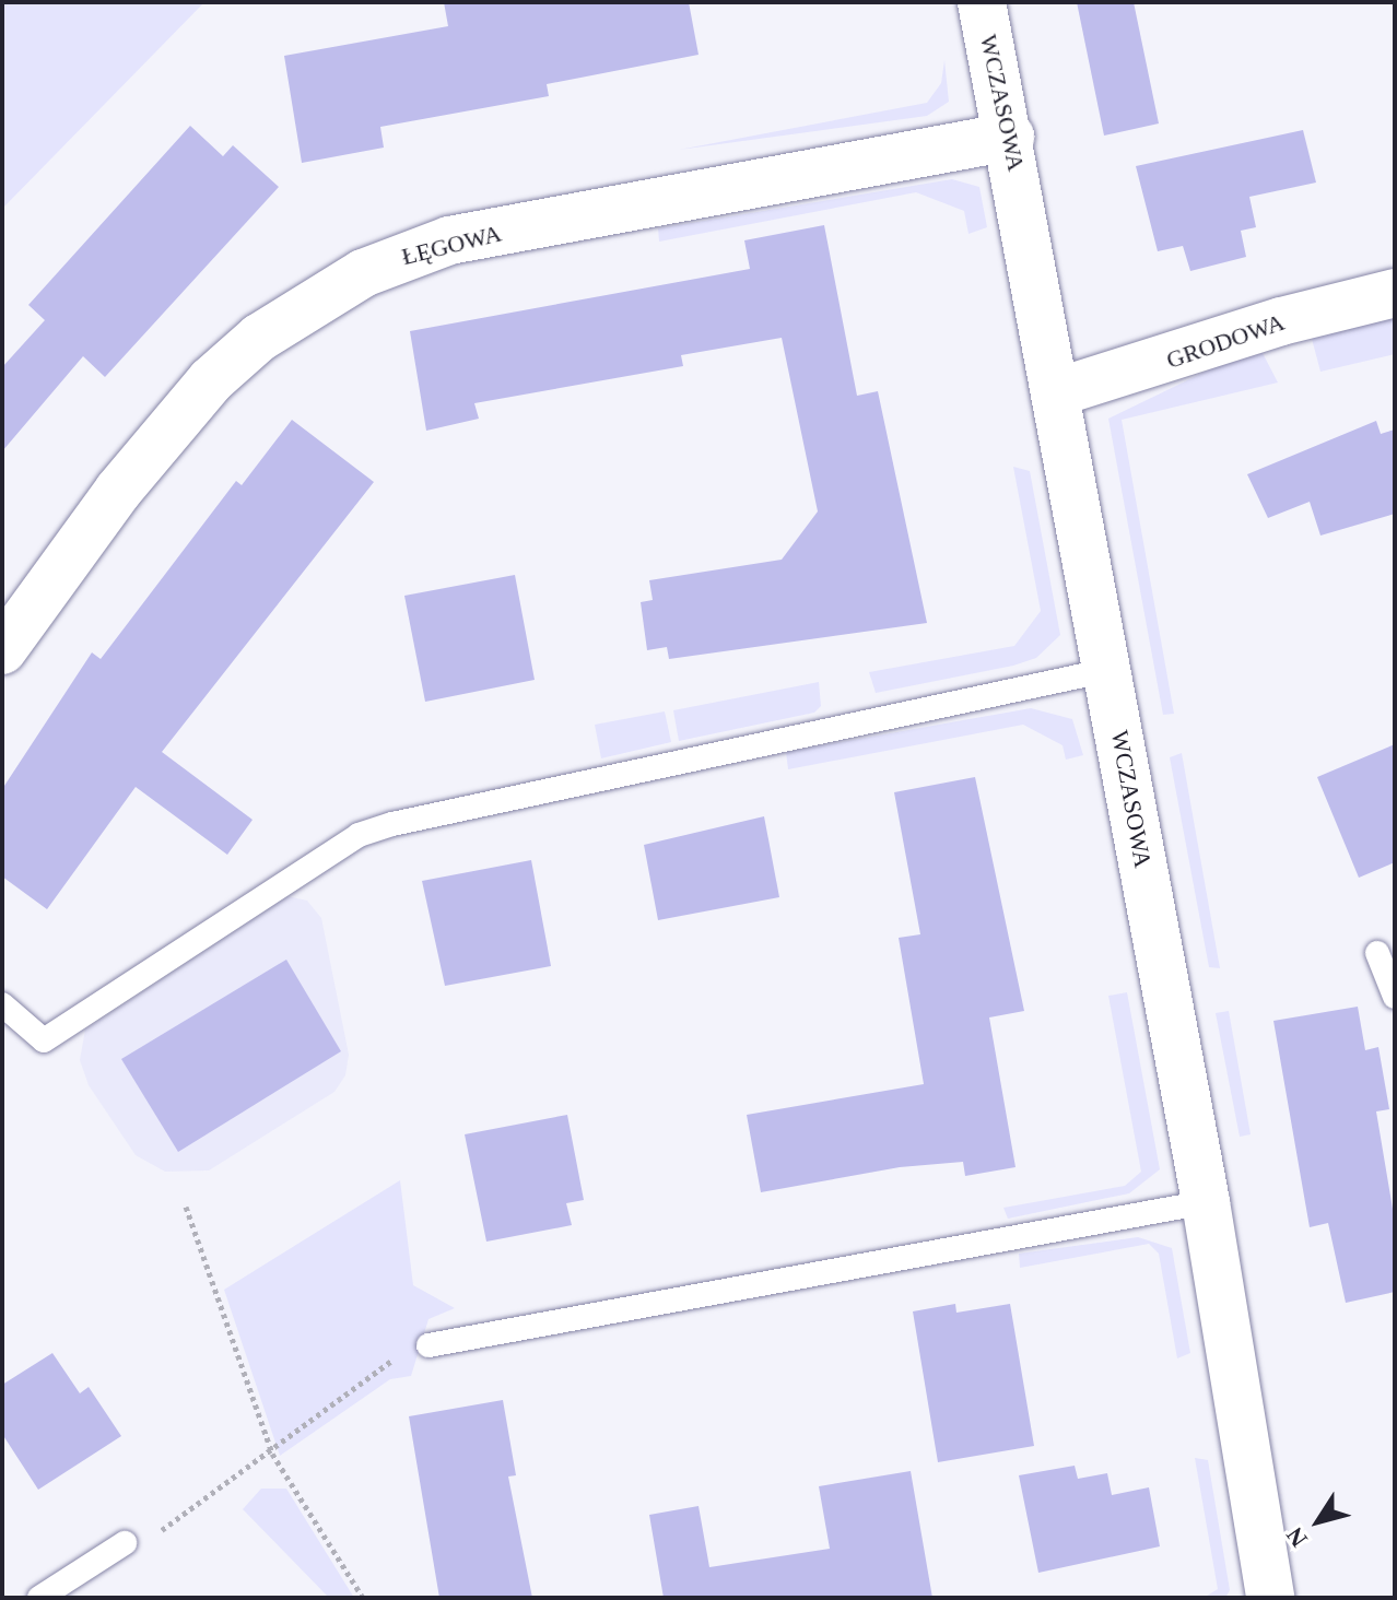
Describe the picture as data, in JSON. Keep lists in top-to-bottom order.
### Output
{
  "streets": {
    "street": ["WCZASOWA", "ŁĘGOWA", "GRODOWA"]
  },
  "crossings": [
    ["WCZASOWA", "ŁĘGOWA"],
    ["WCZASOWA", "GRODOWA"]
  ],
  "north": "bottom left"
}
